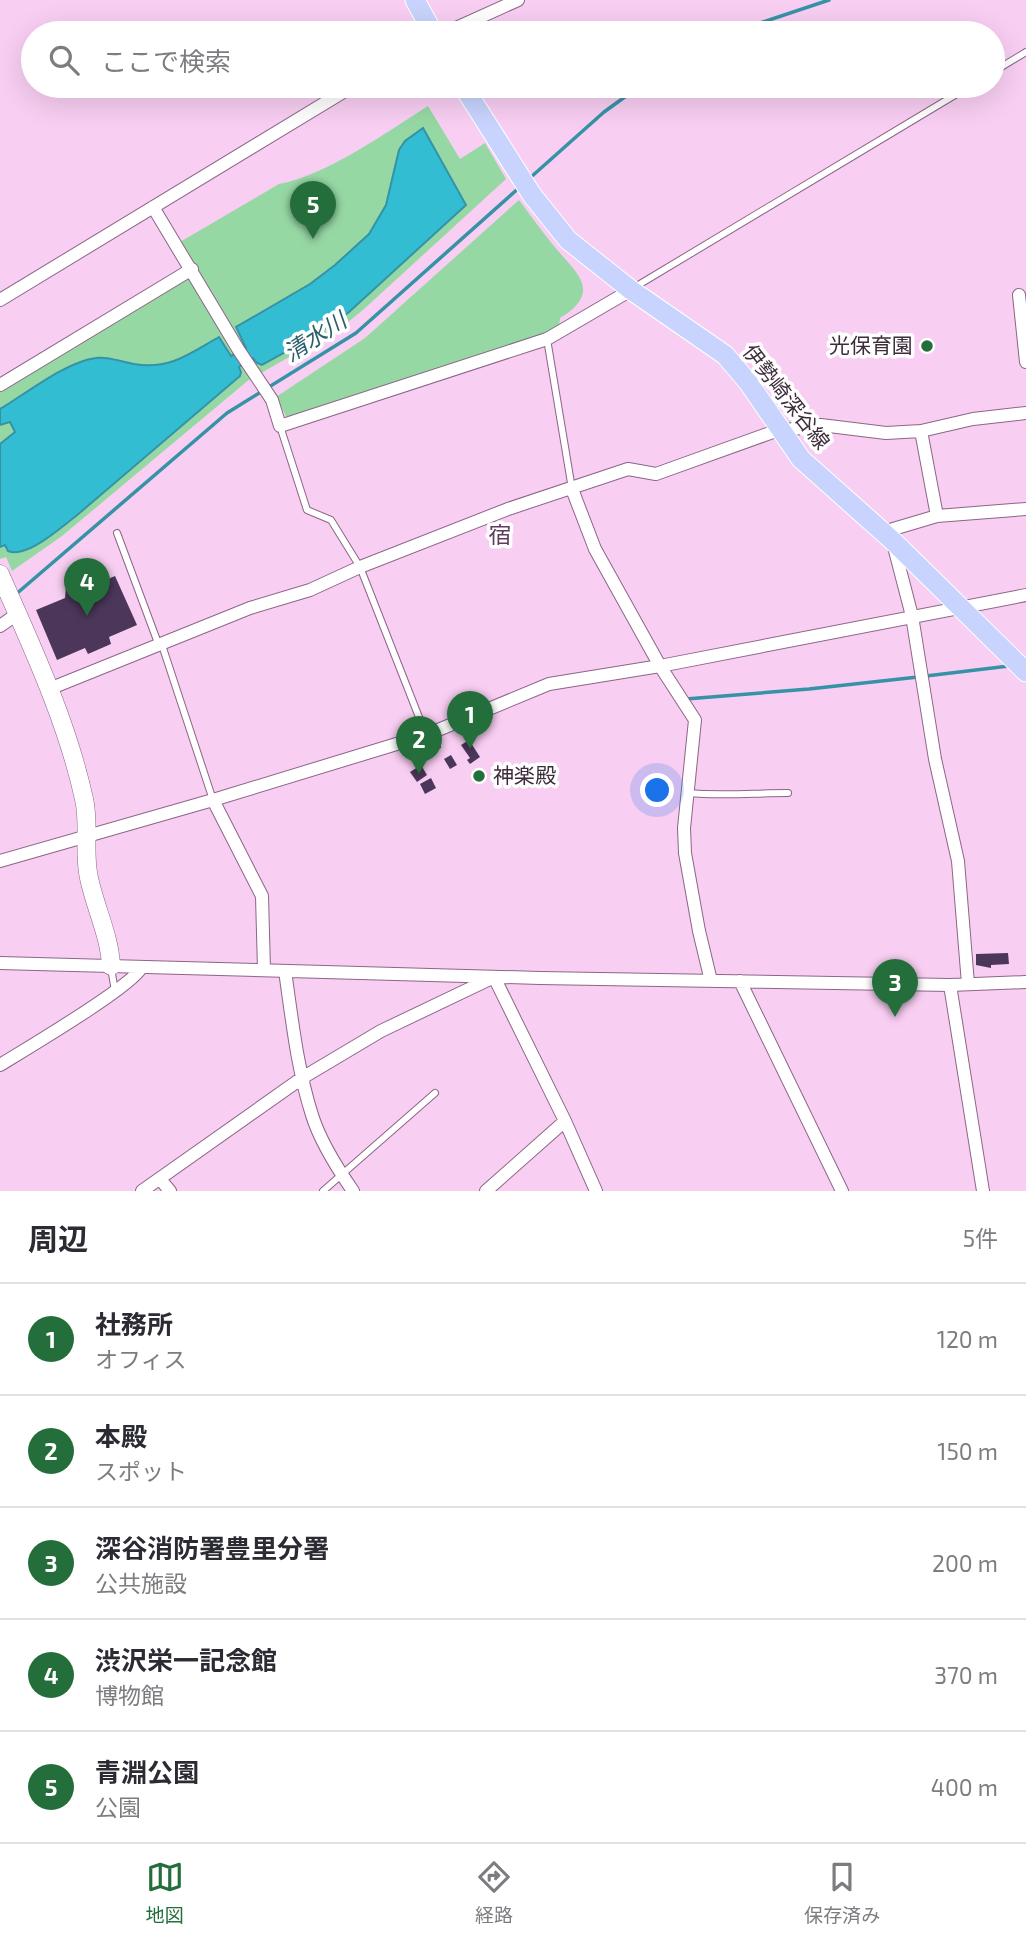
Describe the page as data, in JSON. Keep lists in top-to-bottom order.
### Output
{
  "streets": {
    "main road": ["伊勢崎深谷線"]
  },
  "districts": ["宿"],
  "water": ["清水川"],
  "places": ["光保育園", "神楽殿"],
  "page": {
    "search": "ここで検索",
    "pins": [
      "5",
      "4",
      "1",
      "2",
      "3"
    ],
    "heading": ["周辺", "5件"],
    "list": [
      {
        "mark": "1",
        "name": "社務所",
        "note": "オフィス",
        "value": "120 m"
      },
      {
        "mark": "2",
        "name": "本殿",
        "note": "スポット",
        "value": "150 m"
      },
      {
        "mark": "3",
        "name": "深谷消防署豊里分署",
        "note": "公共施設",
        "value": "200 m"
      },
      {
        "mark": "4",
        "name": "渋沢栄一記念館",
        "note": "博物館",
        "value": "370 m"
      },
      {
        "mark": "5",
        "name": "青淵公園",
        "note": "公園",
        "value": "400 m"
      }
    ],
    "nav": ["地図", "経路", "保存済み"]
  }
}
